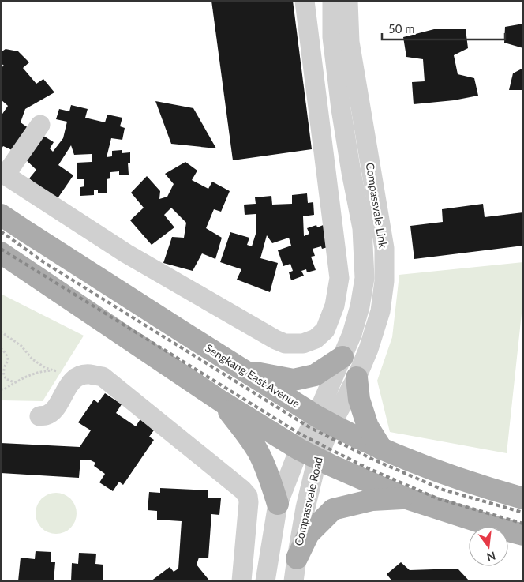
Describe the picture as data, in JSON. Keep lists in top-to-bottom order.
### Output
{
  "streets": {
    "main road": ["Sengkang East Avenue"],
    "street": ["Compassvale Link", "Compassvale Road"]
  },
  "crossings": [
    ["Compassvale Link", "Sengkang East Avenue"],
    ["Compassvale Link", "Compassvale Road"],
    ["Sengkang East Avenue", "Compassvale Road"]
  ],
  "scale_bar": "50 m",
  "north": "bottom"
}
